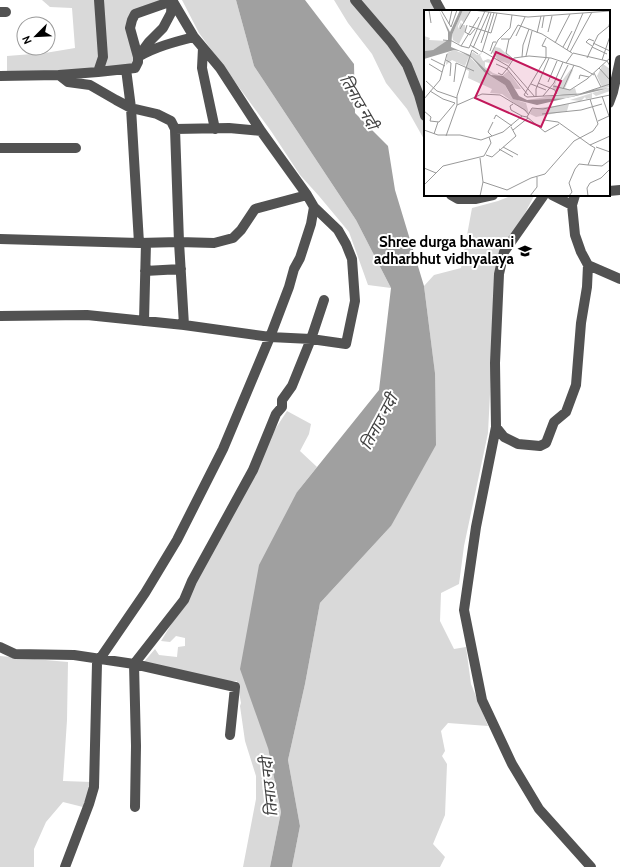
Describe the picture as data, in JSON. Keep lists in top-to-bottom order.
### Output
{
  "water": ["तिनाउ नदी"],
  "places": {
    "school or university": ["Shree durga bhawani adharbhut vidhyalaya"]
  },
  "north": "bottom left"
}
